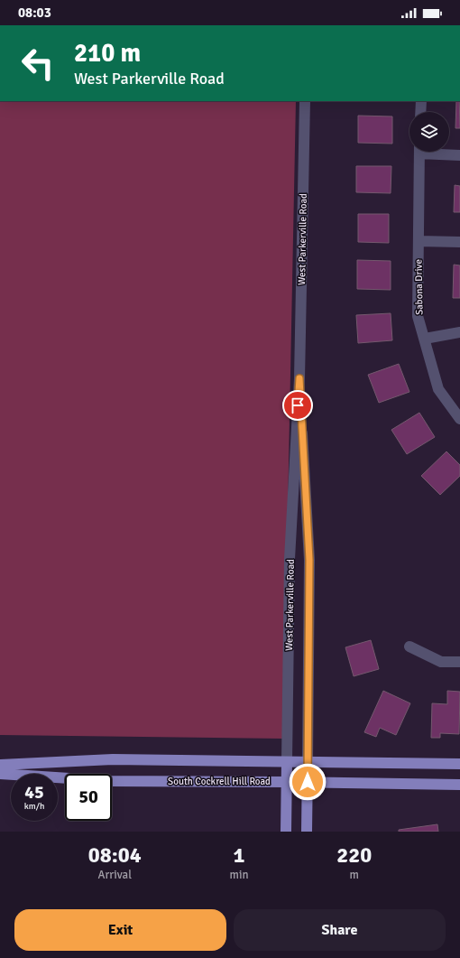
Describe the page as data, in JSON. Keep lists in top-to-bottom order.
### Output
{
  "streets": {
    "main road": ["West Parkerville Road", "South Cockrell Hill Road"],
    "street": ["Sabona Drive"]
  },
  "crossings": [
    ["West Parkerville Road", "South Cockrell Hill Road"]
  ],
  "page": {
    "status": "08:03",
    "turn": ["210 m", "West Parkerville Road"],
    "speed": "45 km/h",
    "limit": "50",
    "eta": [
      "08:04",
      "Arrival",
      "1",
      "min",
      "220",
      "m"
    ],
    "buttons": ["Exit", "Share"]
  }
}
